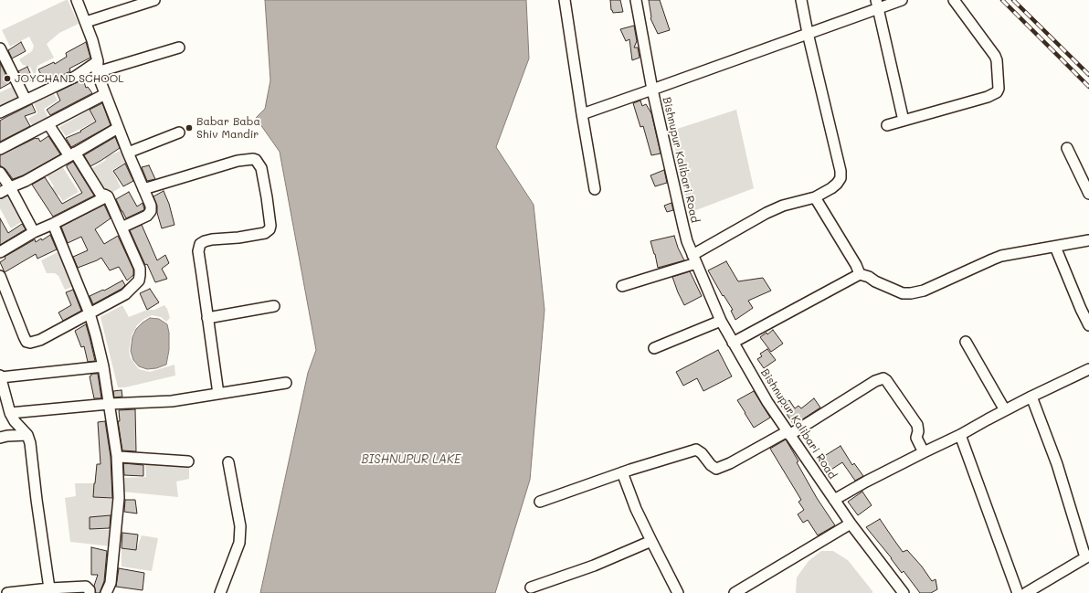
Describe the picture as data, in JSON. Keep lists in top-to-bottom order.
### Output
{
  "streets": {
    "street": ["Bishnupur Kalibari Road"]
  },
  "water": ["BISHNUPUR LAKE"],
  "places": ["JOYCHAND SCHOOL", "Babar Baba Shiv Mandir"]
}
